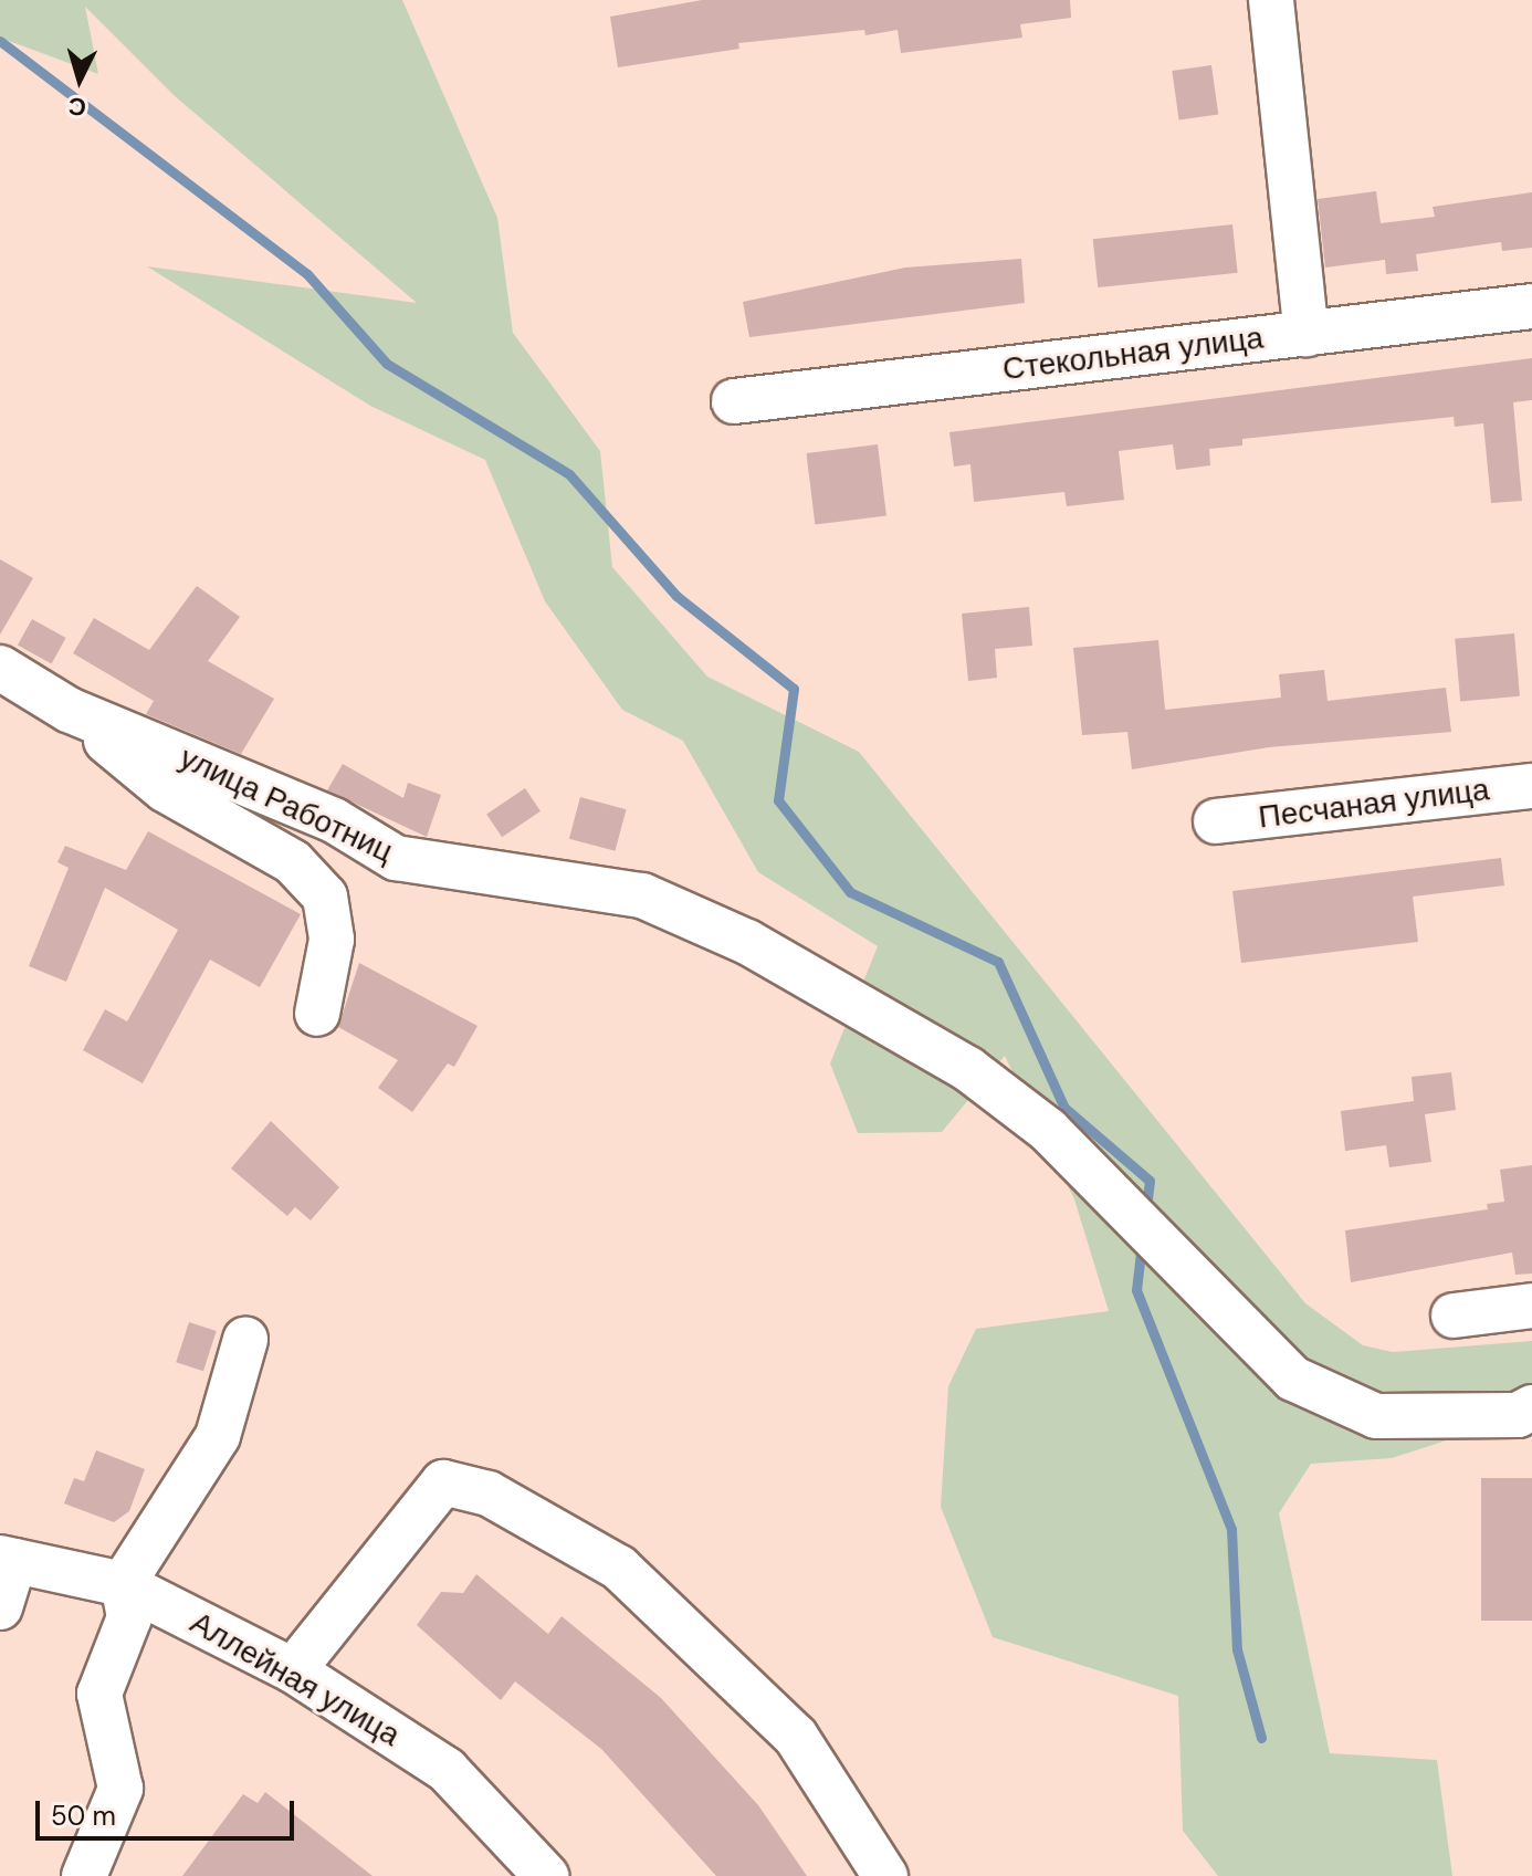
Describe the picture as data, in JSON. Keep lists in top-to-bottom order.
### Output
{
  "streets": {
    "street": [
      "Стекольная улица",
      "Песчаная улица",
      "улица Работниц",
      "Аллейная улица"
    ]
  },
  "scale_bar": "50 m",
  "north": "bottom"
}
